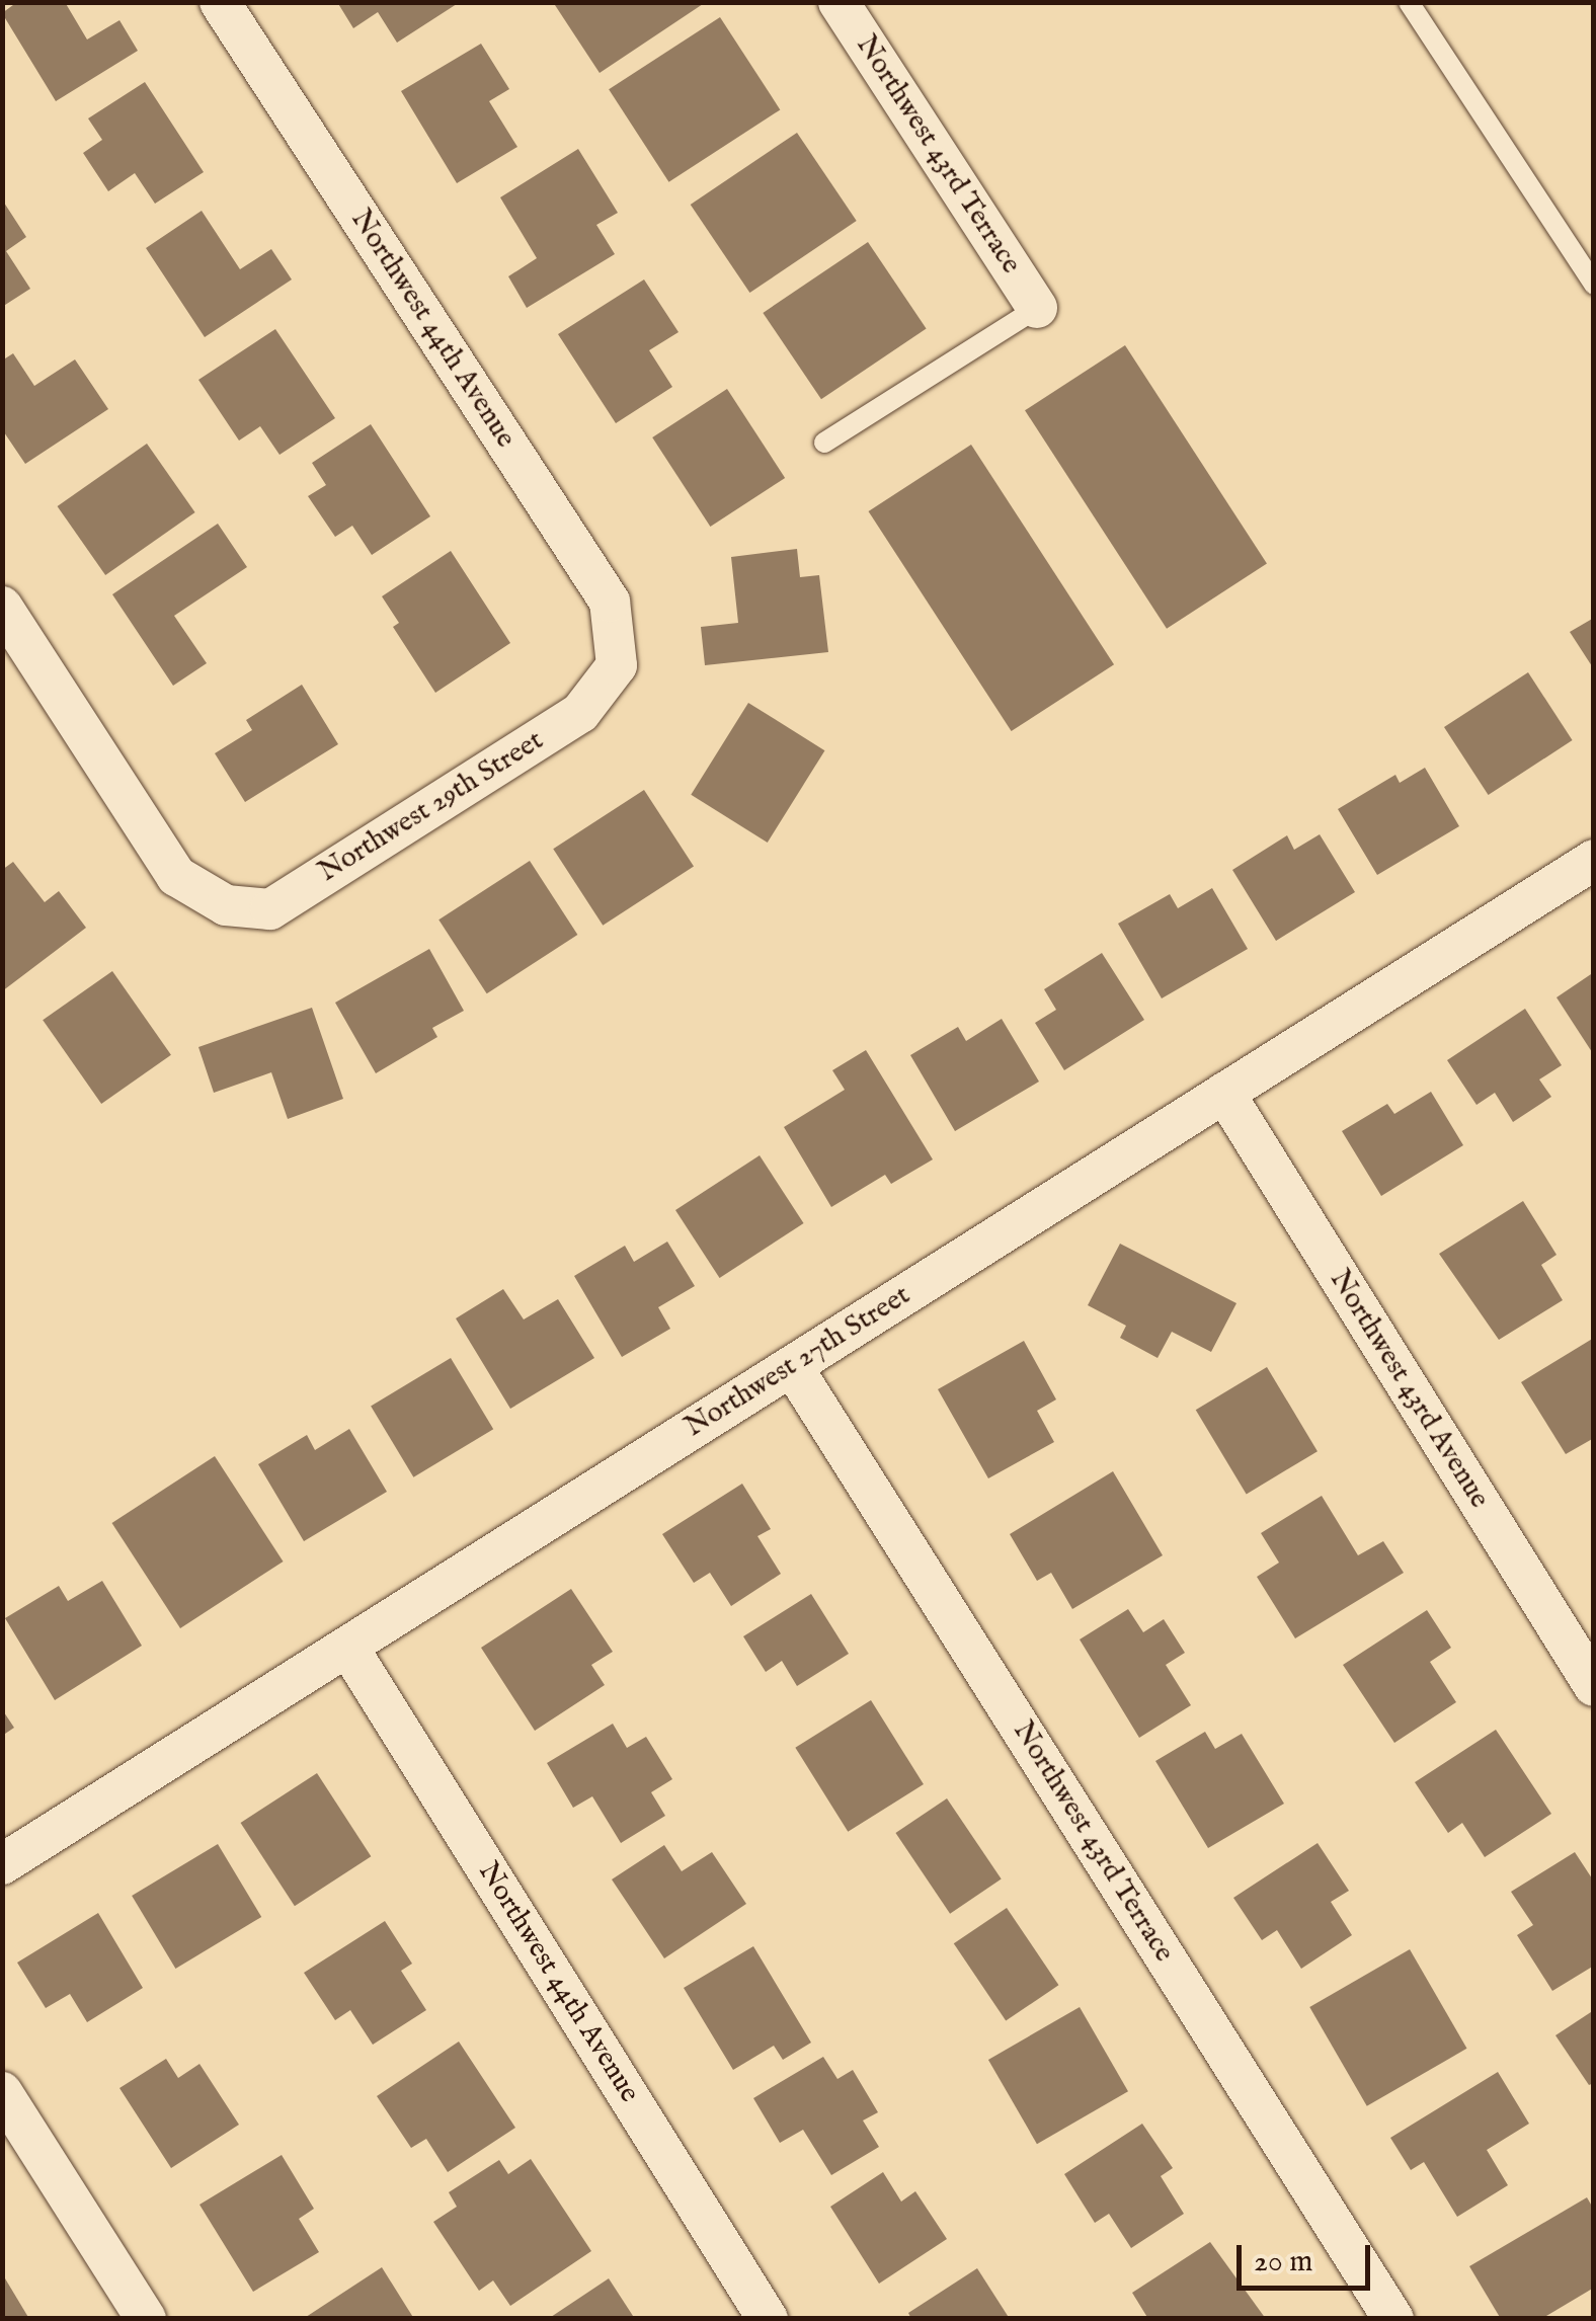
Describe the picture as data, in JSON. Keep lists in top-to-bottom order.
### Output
{
  "streets": {
    "street": [
      "Northwest 43rd Terrace",
      "Northwest 44th Avenue",
      "Northwest 29th Street",
      "Northwest 27th Street",
      "Northwest 43rd Avenue"
    ]
  },
  "crossings": [
    ["Northwest 43rd Terrace", "Northwest 27th Street"],
    ["Northwest 44th Avenue", "Northwest 29th Street"],
    ["Northwest 44th Avenue", "Northwest 27th Street"],
    ["Northwest 27th Street", "Northwest 43rd Avenue"]
  ],
  "scale_bar": "20 m"
}
